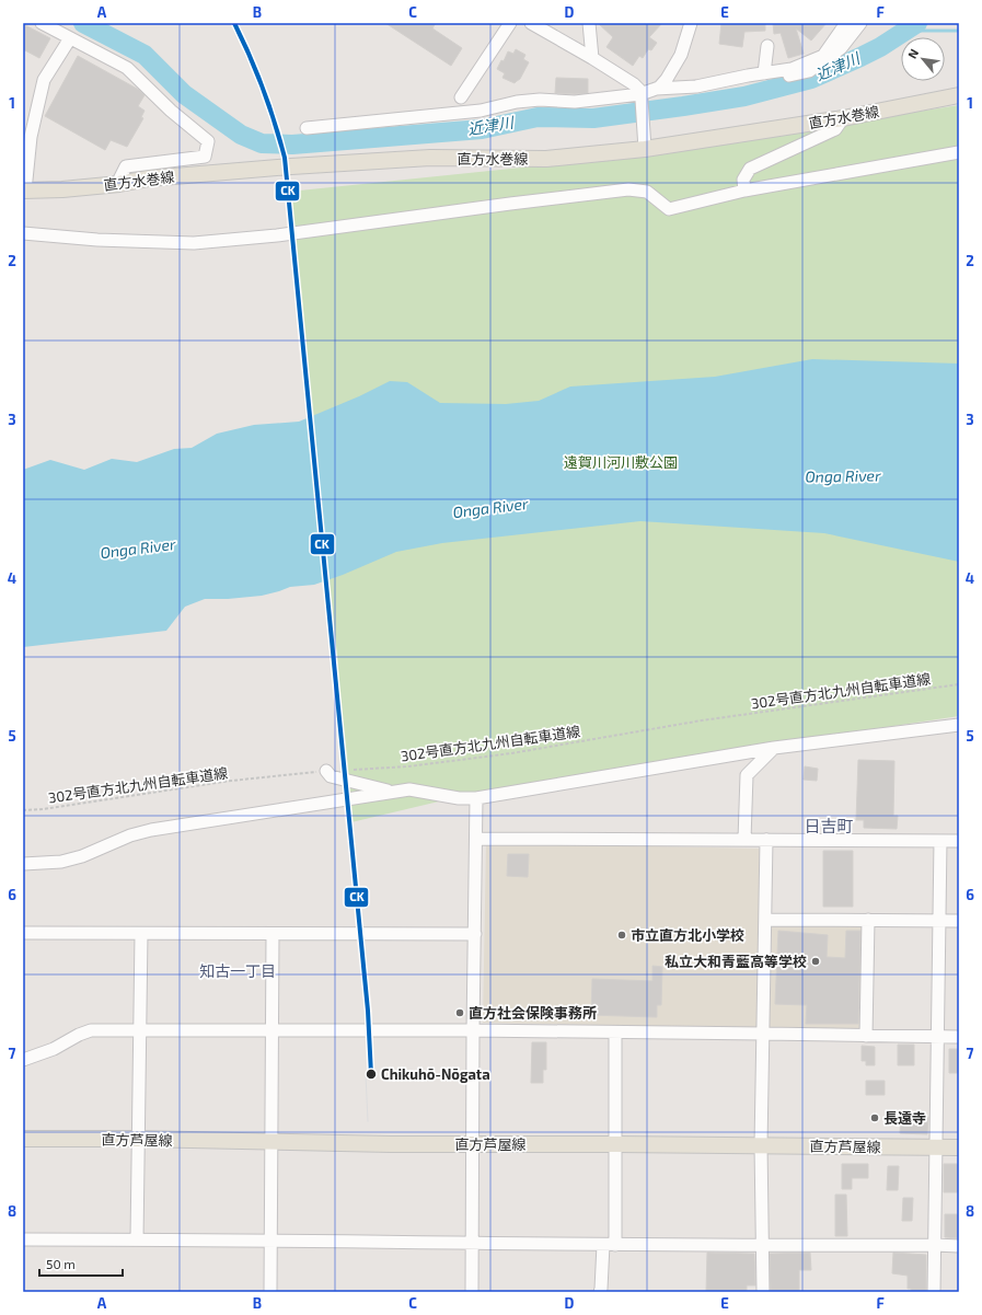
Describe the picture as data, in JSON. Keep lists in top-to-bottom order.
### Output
{
  "streets": {
    "main road": ["直方水巻線", "直方芦屋線"],
    "path": ["302号直方北九州自転車道線"]
  },
  "districts": ["日吉町", "知古一丁目"],
  "water": ["近津川", "Onga River"],
  "parks": ["遠賀川河川敷公園"],
  "places": [
    "市立直方北小学校",
    "私立大和青藍高等学校",
    "直方社会保険事務所",
    "Chikuhō-Nōgata",
    "長遠寺"
  ],
  "lines": ["transit line CK"],
  "scale_bar": "50 m",
  "north": "top left",
  "grid": {
    "columns": [
      "A",
      "B",
      "C",
      "D",
      "E",
      "F"
    ],
    "rows": [
      "1",
      "2",
      "3",
      "4",
      "5",
      "6",
      "7",
      "8"
    ]
  }
}
